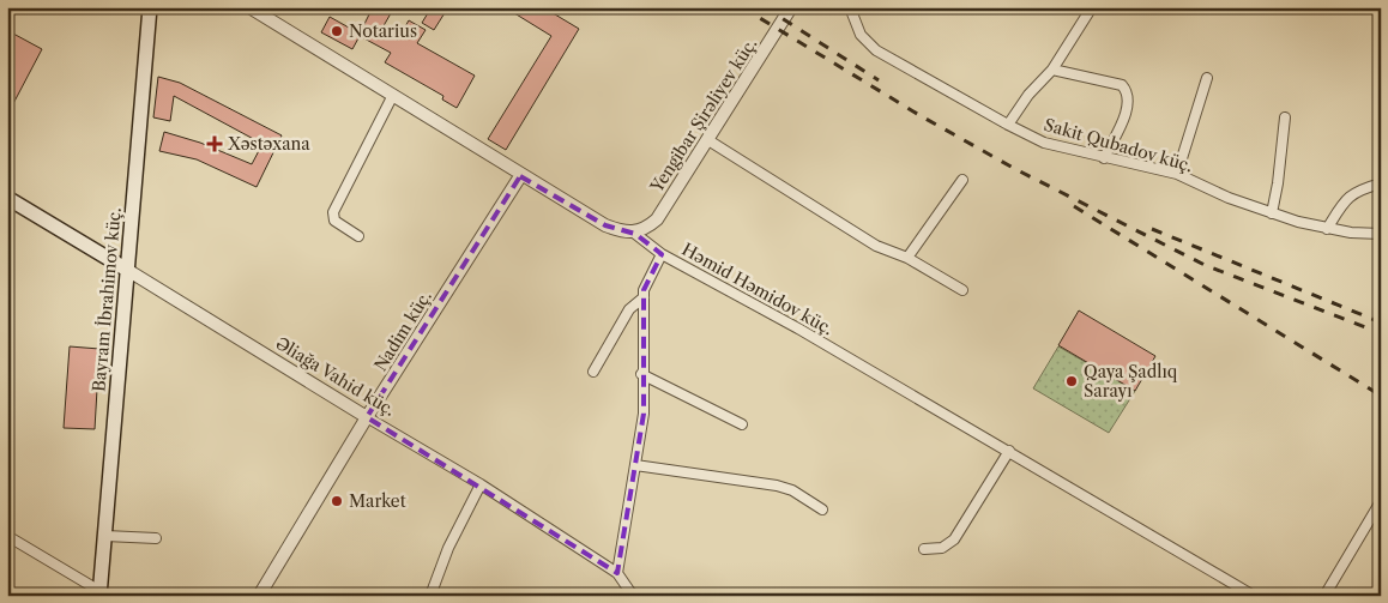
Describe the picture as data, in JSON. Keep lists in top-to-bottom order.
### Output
{
  "streets": {
    "main road": ["Bayram İbrahimov küç.", "Əliağa Vahid küç."],
    "street": [
      "Yengibar Şirəliyev küç.",
      "Sakit Qubadov küç.",
      "Həmid Həmidov küç.",
      "Nadim küç."
    ]
  },
  "crossings": [
    ["Yengibar Şirəliyev küç.", "Həmid Həmidov küç."],
    ["Həmid Həmidov küç.", "Nadim küç."],
    ["Bayram İbrahimov küç.", "Əliağa Vahid küç."],
    ["Nadim küç.", "Əliağa Vahid küç."]
  ],
  "places": {
    "other": ["Notarius", "Qaya Şadlıq Sarayı", "Market"],
    "health": ["Xəstəxana"]
  }
}
